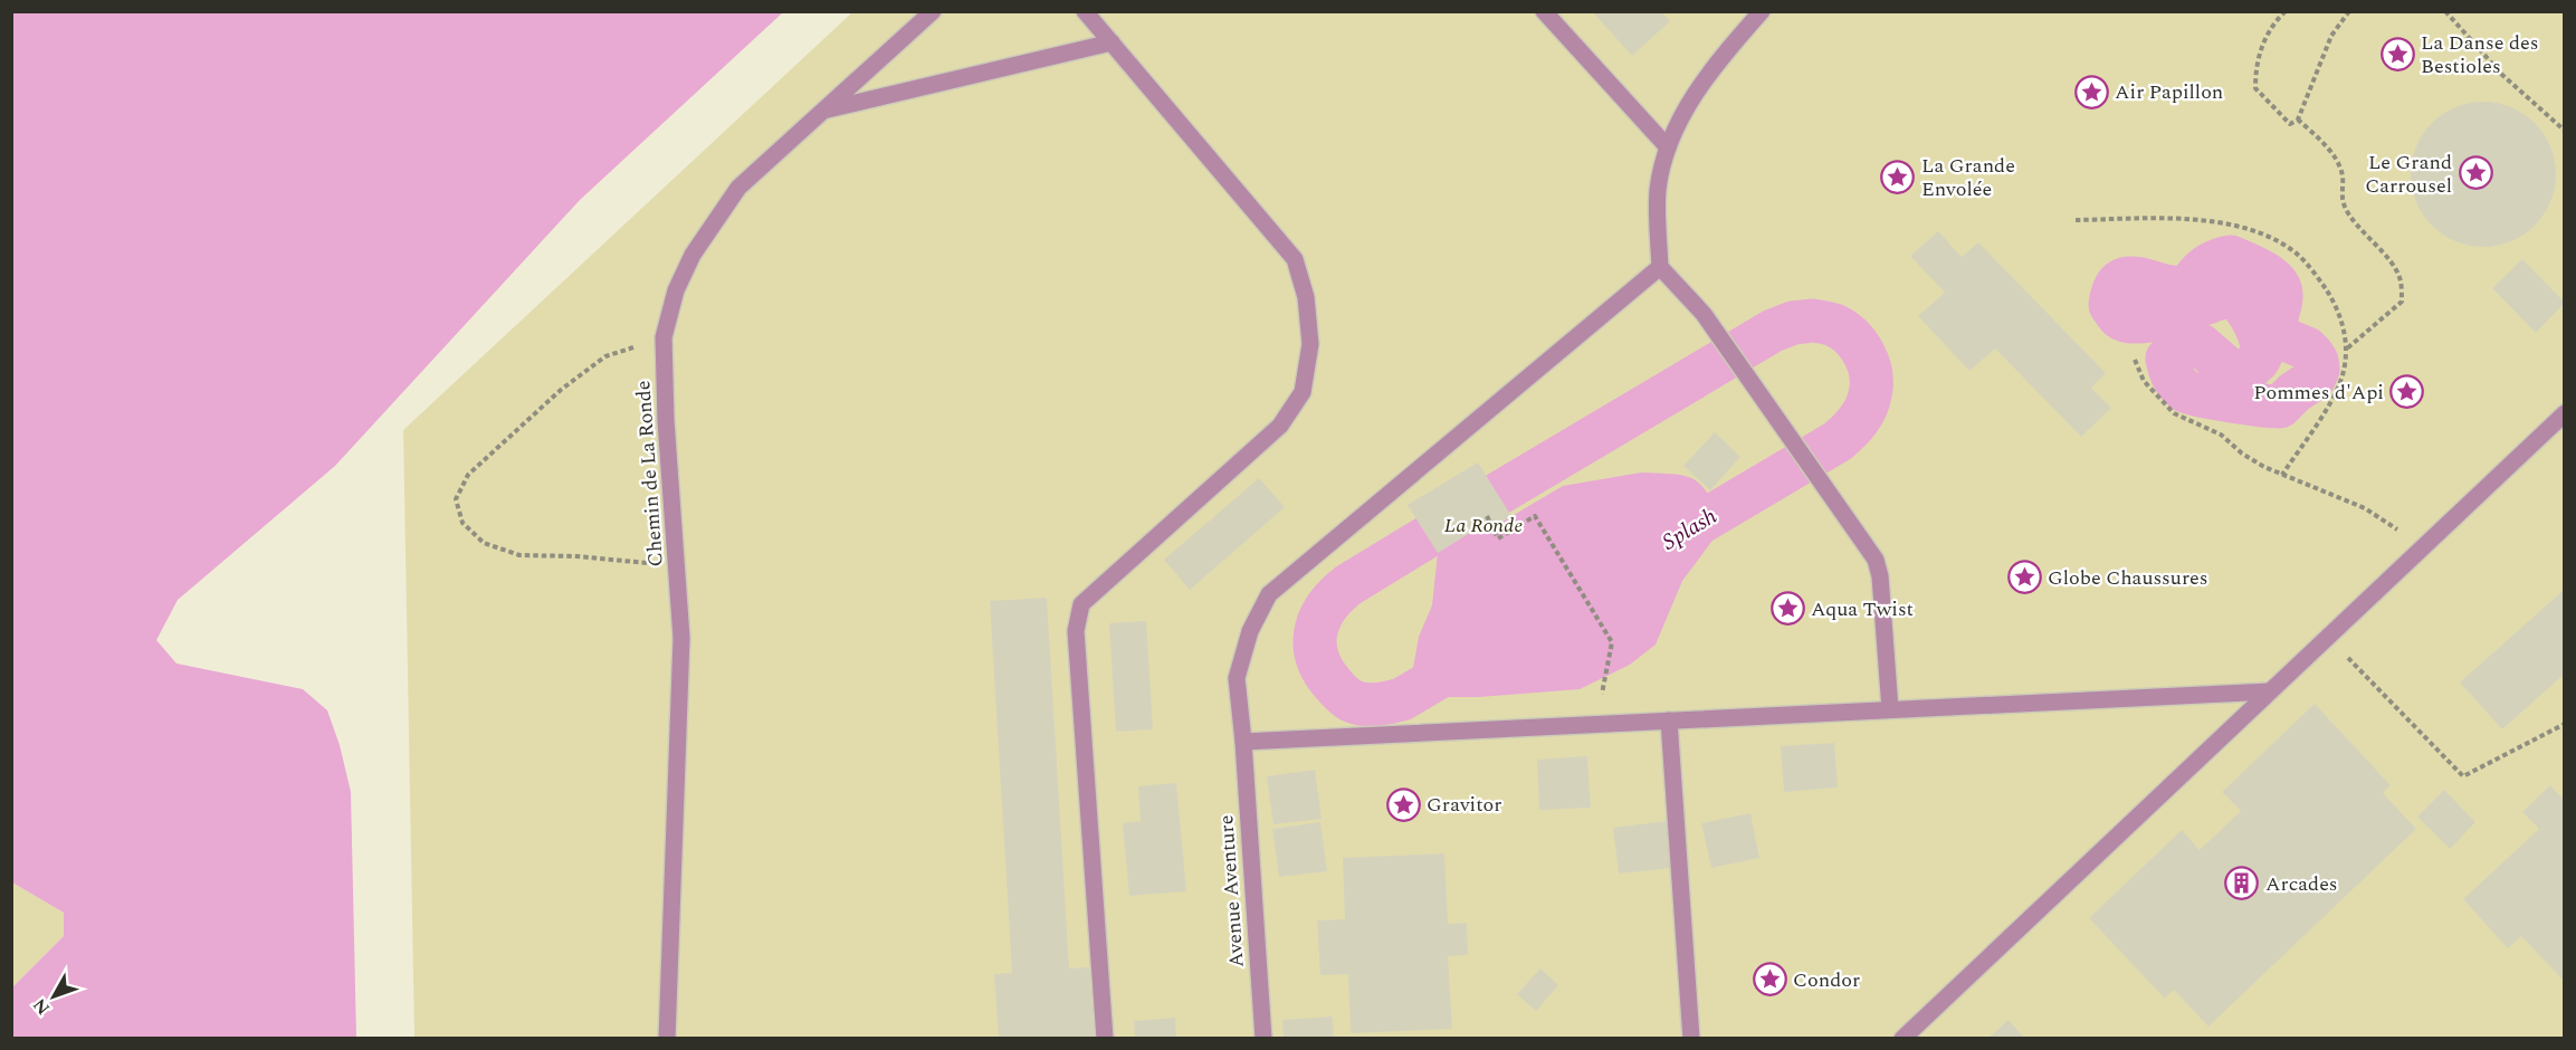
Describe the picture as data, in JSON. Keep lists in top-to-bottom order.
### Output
{
  "streets": {
    "street": ["Chemin de La Ronde", "Avenue Aventure"]
  },
  "water": ["Splash"],
  "parks": ["La Ronde"],
  "places": {
    "place": [
      "La Danse des Bestioles",
      "Air Papillon",
      "Le Grand Carrousel",
      "La Grande Envolée",
      "Pommes d'Api",
      "Globe Chaussures",
      "Aqua Twist",
      "Gravitor",
      "Condor"
    ],
    "building": ["Arcades"]
  },
  "north": "bottom left"
}
